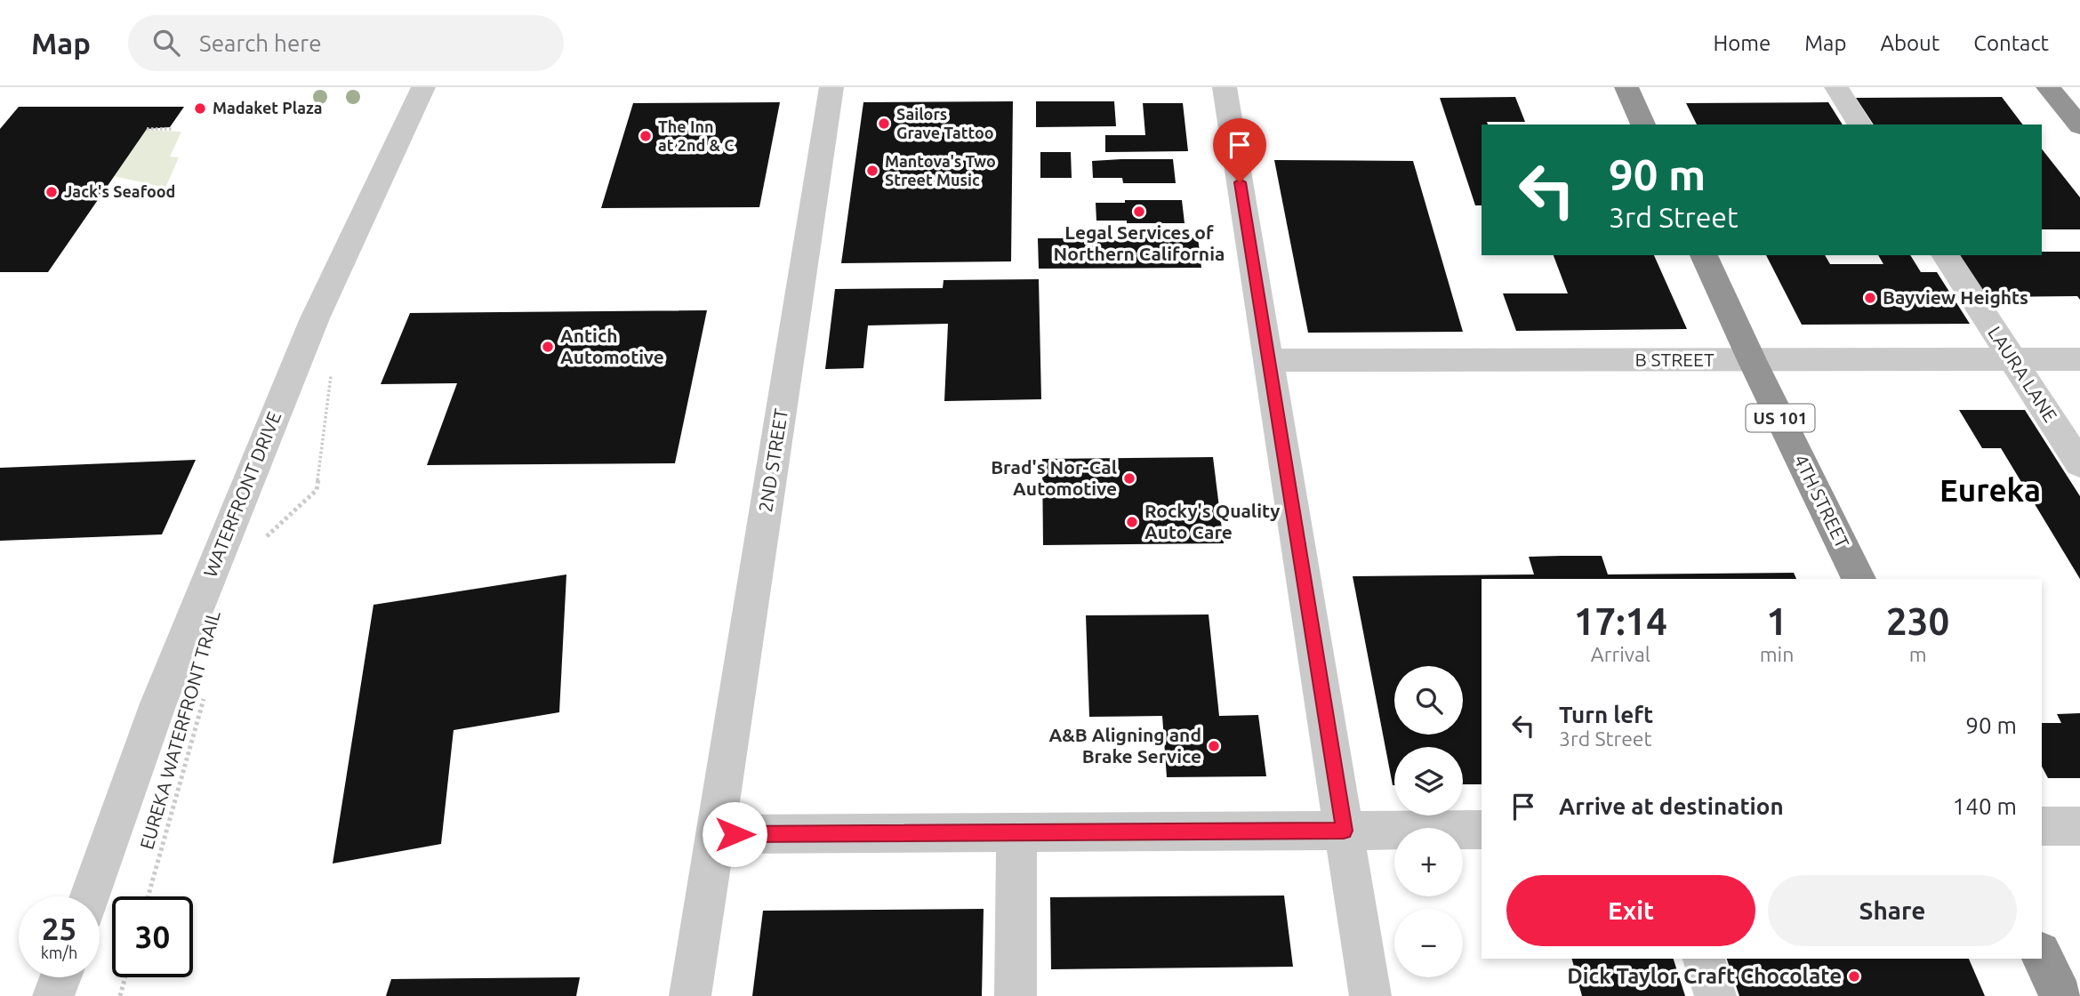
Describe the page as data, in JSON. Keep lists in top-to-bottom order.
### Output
{
  "streets": {
    "highway": ["US 101", "4TH STREET"],
    "street": [
      "B STREET",
      "LAURA LANE",
      "2ND STREET",
      "WATERFRONT DRIVE"
    ],
    "path": ["EUREKA WATERFRONT TRAIL"]
  },
  "crossings": [
    ["B STREET", "LAURA LANE"],
    ["B STREET", "4TH STREET"]
  ],
  "districts": ["Eureka"],
  "places": [
    "Madaket Plaza",
    "Sailors Grave Tattoo",
    "The Inn at 2nd & C",
    "Mantova's Two Street Music",
    "Jack's Seafood",
    "Legal Services of Northern California",
    "Bayview Heights",
    "Antich Automotive",
    "Brad's Nor-Cal Automotive",
    "Rocky's Quality Auto Care",
    "A&B Aligning and Brake Service",
    "Dick Taylor Craft Chocolate"
  ],
  "page": {
    "header": "Map",
    "search": "Search here",
    "nav": [
      "Home",
      "Map",
      "About",
      "Contact"
    ],
    "turn": ["90 m", "3rd Street"],
    "eta": [
      "17:14",
      "Arrival",
      "1",
      "min",
      "230",
      "m"
    ],
    "map_buttons": ["+", "−"],
    "list": [
      {
        "name": "Turn left",
        "note": "3rd Street",
        "value": "90 m"
      },
      {
        "name": "Arrive at destination",
        "value": "140 m"
      }
    ],
    "buttons": ["Exit", "Share"],
    "speed": "25 km/h",
    "limit": "30"
  }
}
